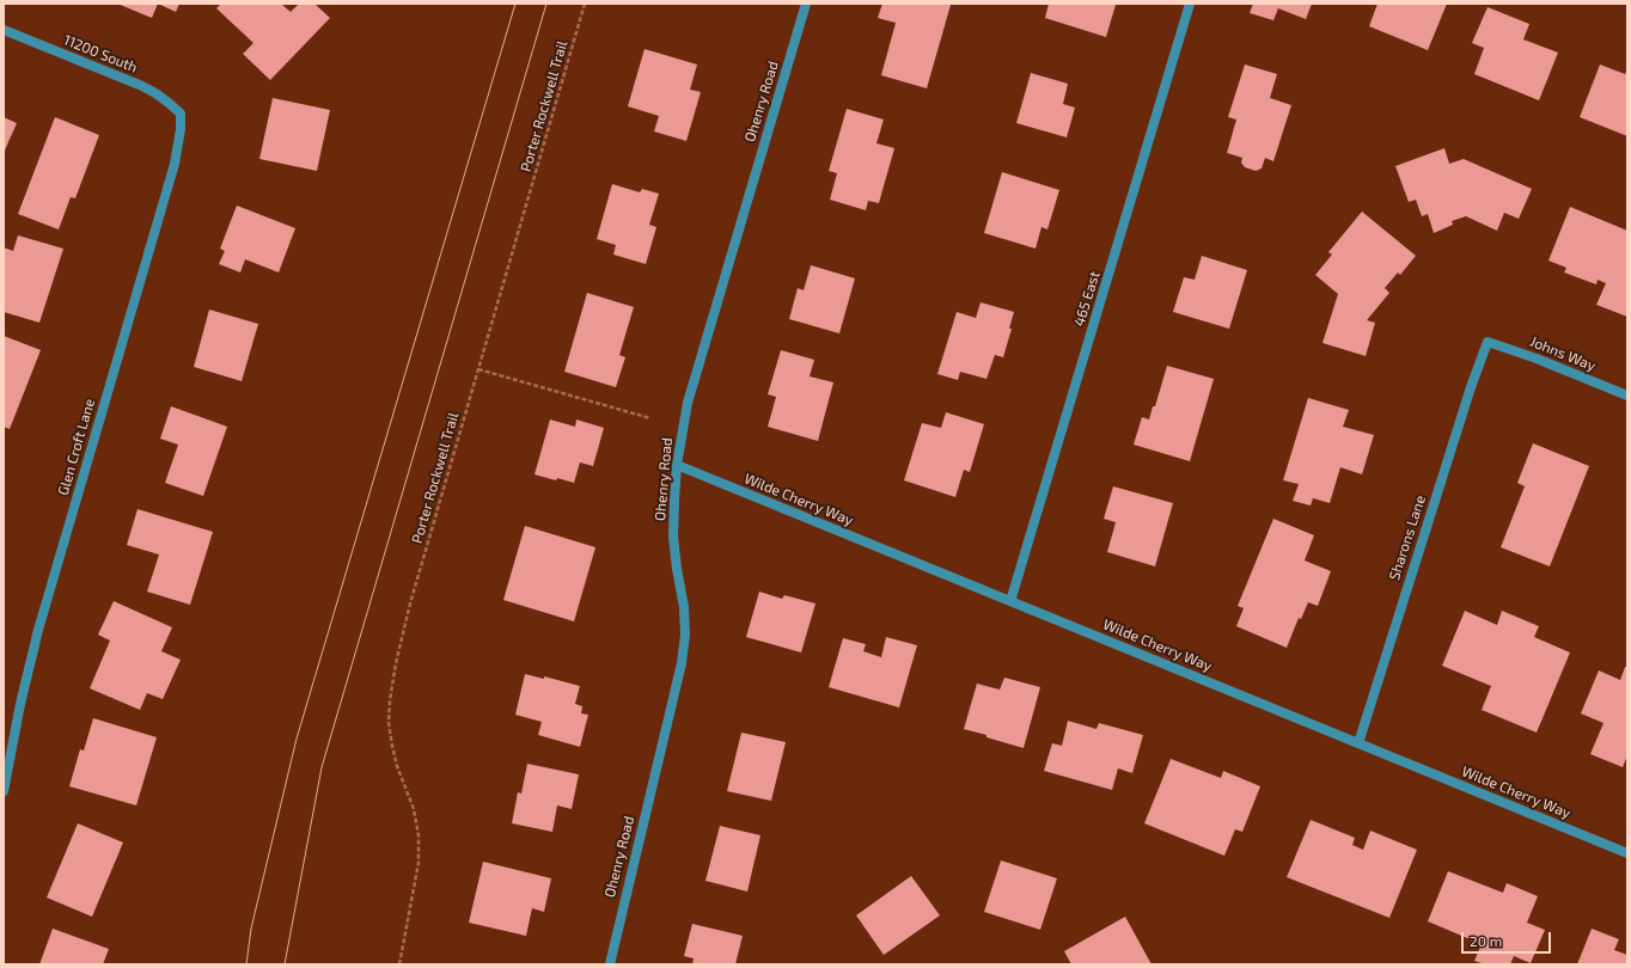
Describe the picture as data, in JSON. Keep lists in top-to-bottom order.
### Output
{
  "streets": {
    "street": [
      "11200 South",
      "Ohenry Road",
      "465 East",
      "Johns Way",
      "Glen Croft Lane",
      "Wilde Cherry Way",
      "Sharons Lane"
    ],
    "path": ["Porter Rockwell Trail"]
  },
  "crossings": [
    ["11200 South", "Glen Croft Lane"],
    ["Ohenry Road", "Wilde Cherry Way"],
    ["465 East", "Wilde Cherry Way"],
    ["Johns Way", "Sharons Lane"],
    ["Wilde Cherry Way", "Sharons Lane"]
  ],
  "scale_bar": "20 m"
}
